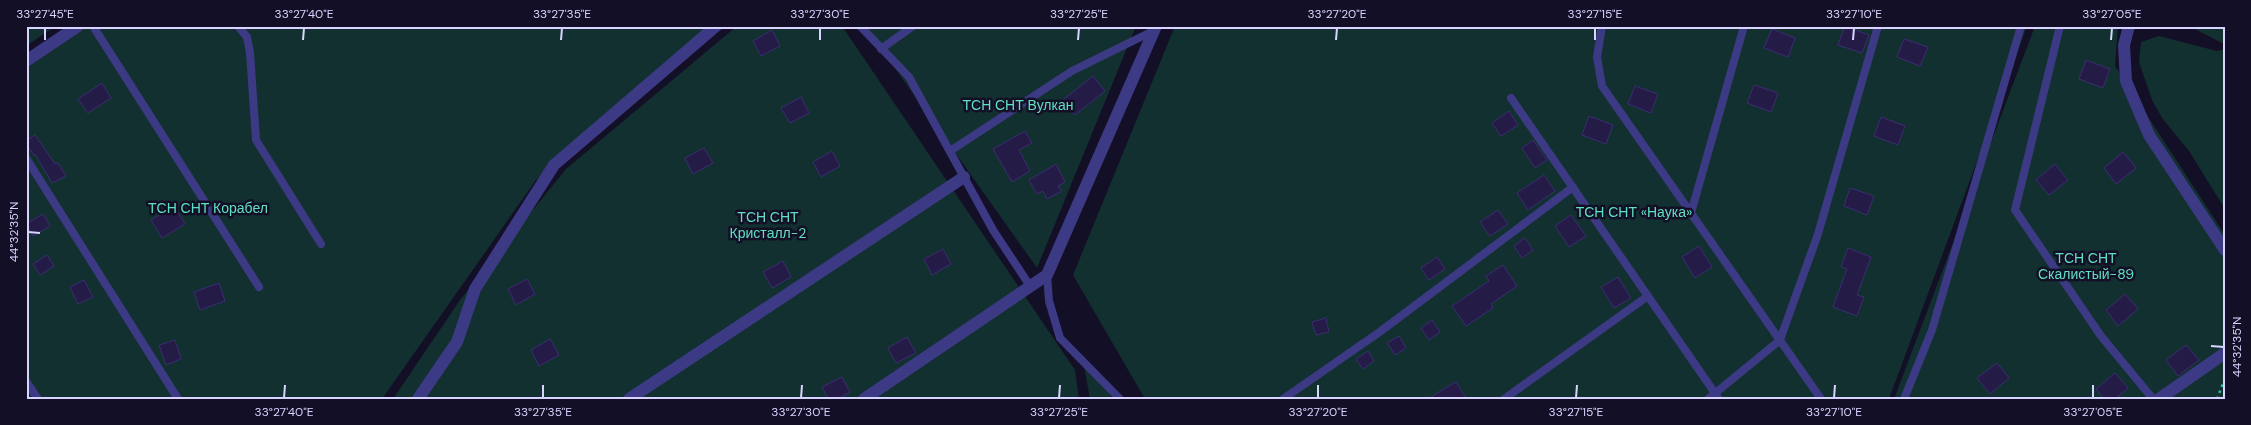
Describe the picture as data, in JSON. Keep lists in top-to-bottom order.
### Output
{
  "parks": [
    "ТСН СНТ Вулкан",
    "ТСН СНТ Корабел",
    "ТСН СНТ «Наука»",
    "ТСН СНТ Кристалл-2",
    "ТСН СНТ Скалистый-89"
  ],
  "coordinates": [
    "33°27'45\"E",
    "33°27'40\"E",
    "33°27'35\"E",
    "33°27'30\"E",
    "33°27'25\"E",
    "33°27'20\"E",
    "33°27'15\"E",
    "33°27'10\"E",
    "33°27'05\"E",
    "44°32'35\"N"
  ]
}
